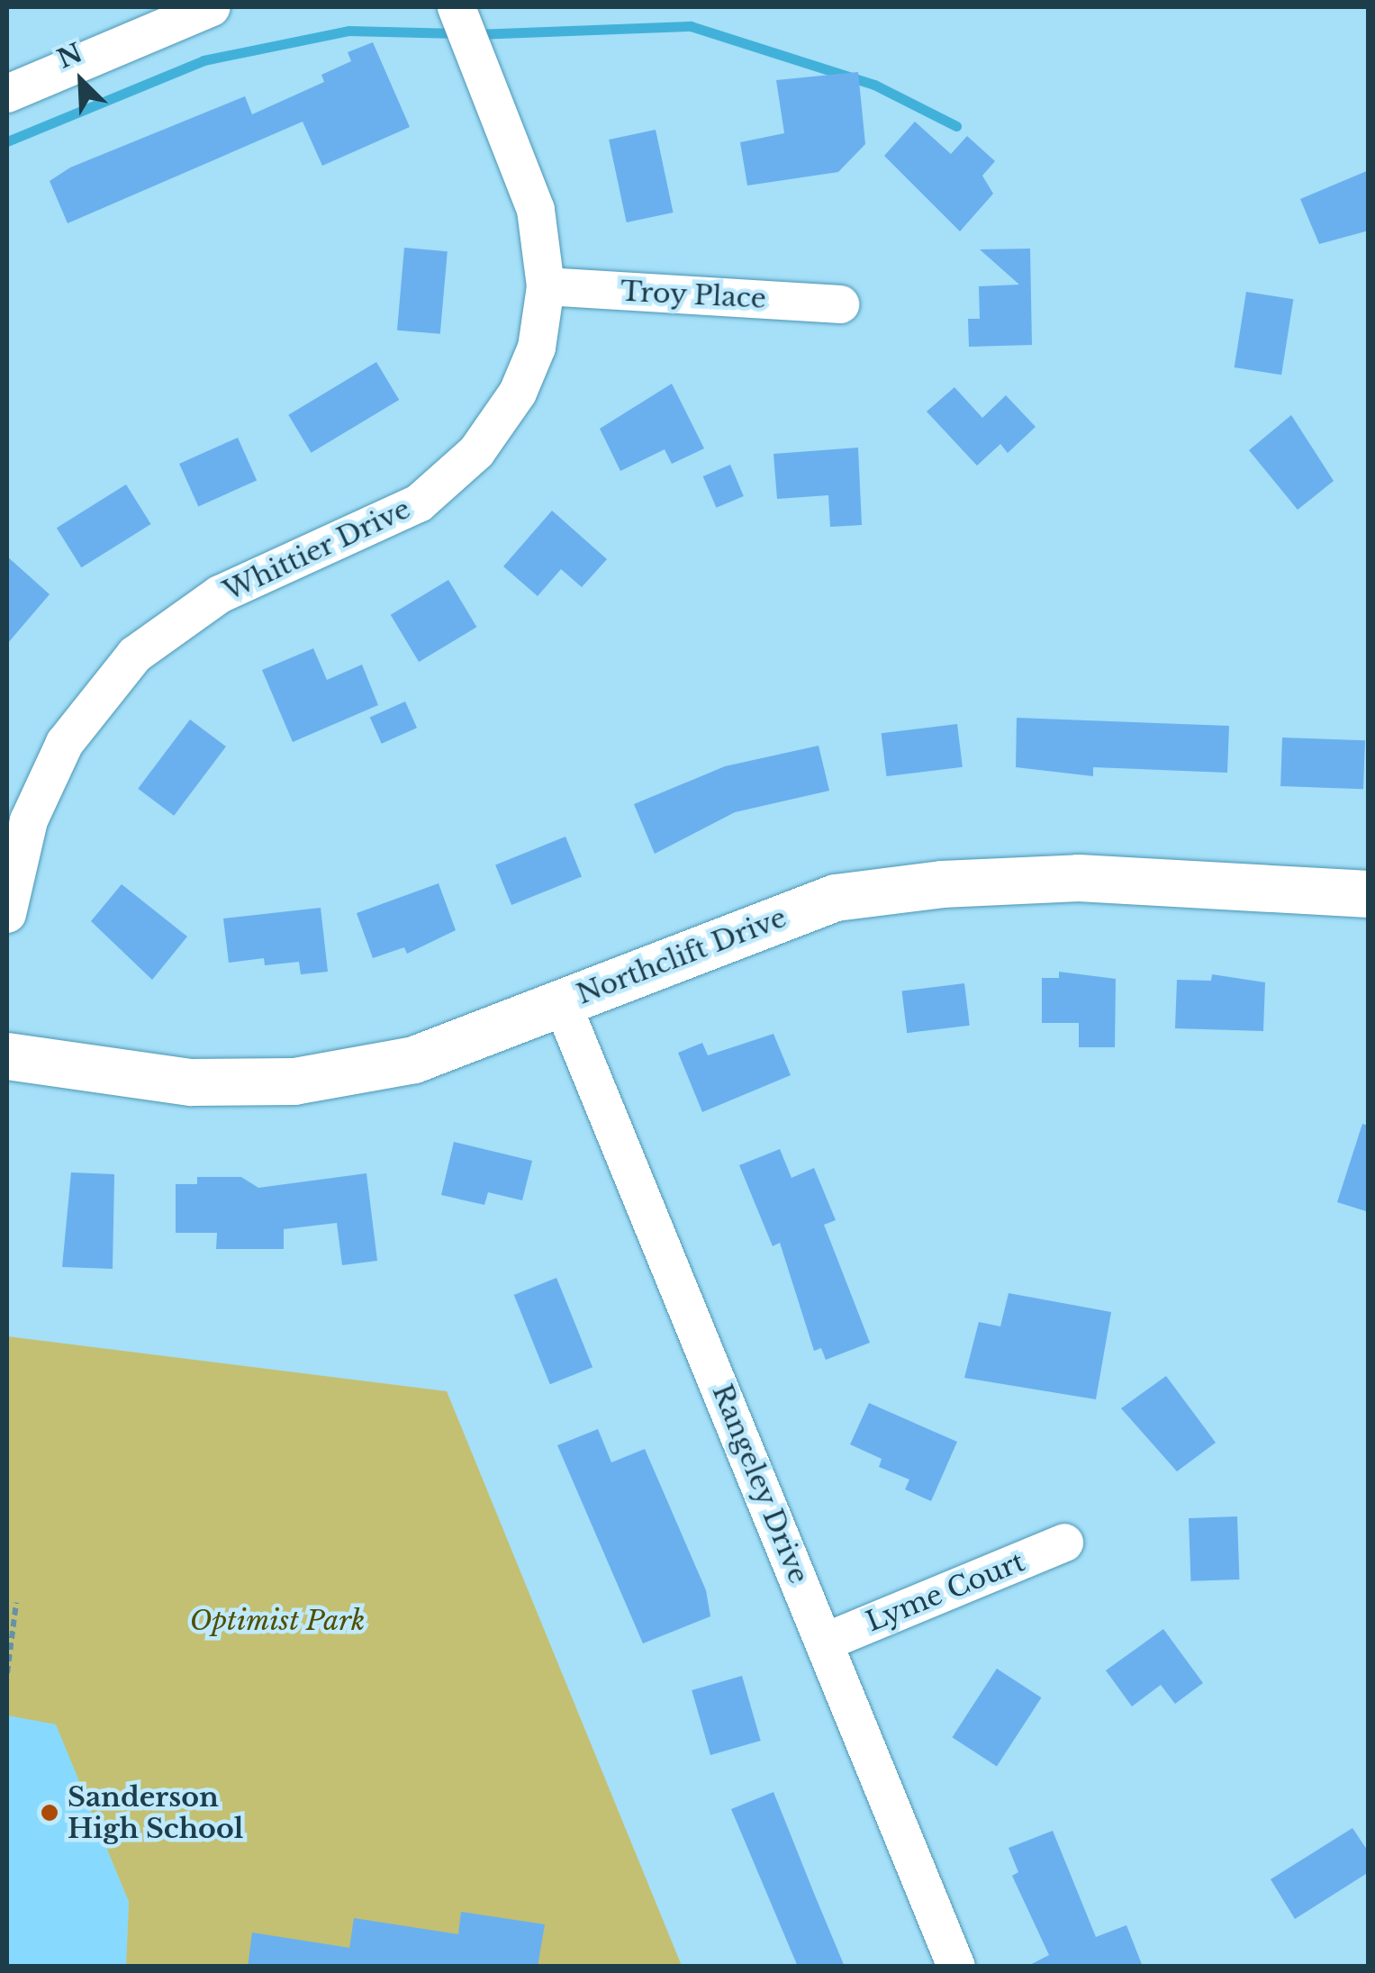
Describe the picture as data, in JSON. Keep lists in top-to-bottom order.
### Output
{
  "streets": {
    "street": [
      "Troy Place",
      "Whittier Drive",
      "Northclift Drive",
      "Rangeley Drive",
      "Lyme Court"
    ]
  },
  "crossings": [
    ["Troy Place", "Whittier Drive"],
    ["Northclift Drive", "Rangeley Drive"],
    ["Rangeley Drive", "Lyme Court"]
  ],
  "parks": ["Optimist Park"],
  "places": ["Sanderson High School"],
  "north": "top left"
}
